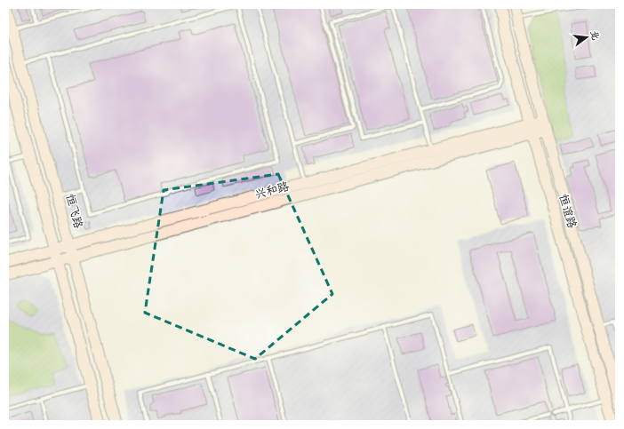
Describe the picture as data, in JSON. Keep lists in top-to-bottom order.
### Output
{
  "streets": {
    "main road": ["兴和路", "恒飞路", "恒谊路"]
  },
  "crossings": [
    ["兴和路", "恒飞路"],
    ["兴和路", "恒谊路"]
  ],
  "north": "right"
}
